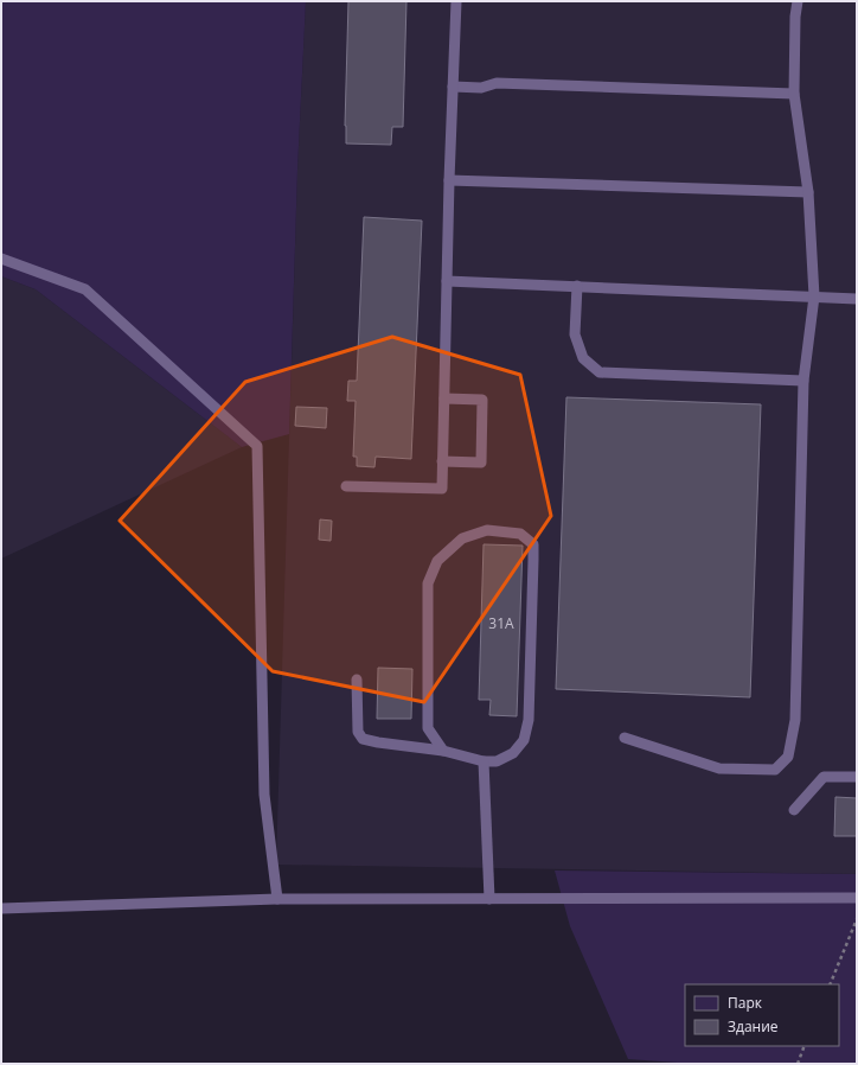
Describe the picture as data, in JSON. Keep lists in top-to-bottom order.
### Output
{
  "house_numbers": ["31А"],
  "legend": ["Парк", "Здание"]
}
